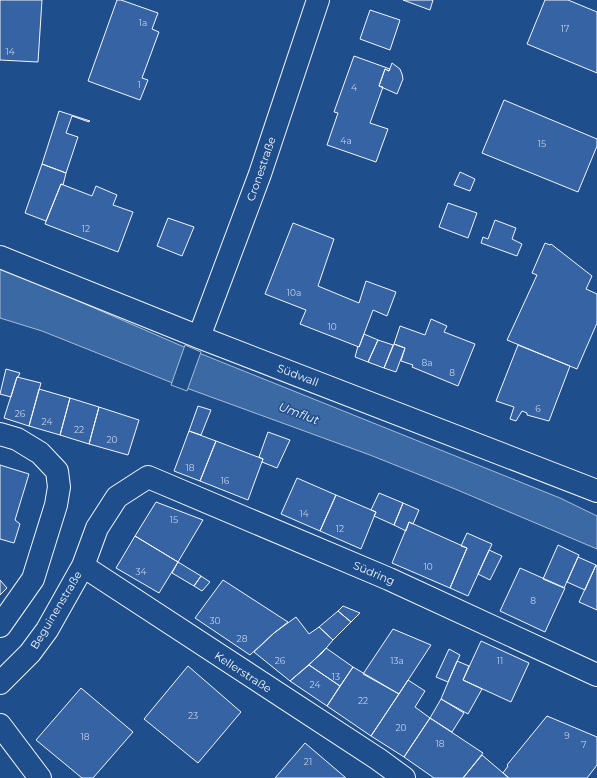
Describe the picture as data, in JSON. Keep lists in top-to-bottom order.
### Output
{
  "streets": {
    "street": [
      "Cronestraße",
      "Südwall",
      "Südring",
      "Beguinenstraße",
      "Kellerstraße"
    ]
  },
  "crossings": [
    ["Cronestraße", "Südwall"],
    ["Südring", "Beguinenstraße"],
    ["Beguinenstraße", "Kellerstraße"]
  ],
  "water": ["Umflut"],
  "house_numbers": [
    "1a",
    "17",
    "14",
    "1",
    "4",
    "4a",
    "15",
    "12",
    "10a",
    "10",
    "8a",
    "8",
    "6",
    "26",
    "24",
    "22",
    "20",
    "18",
    "16",
    "14",
    "15",
    "12",
    "10",
    "34",
    "8",
    "30",
    "28",
    "26",
    "13a",
    "11",
    "13",
    "24",
    "22",
    "23",
    "20",
    "9",
    "18",
    "18",
    "7",
    "21"
  ]
}
